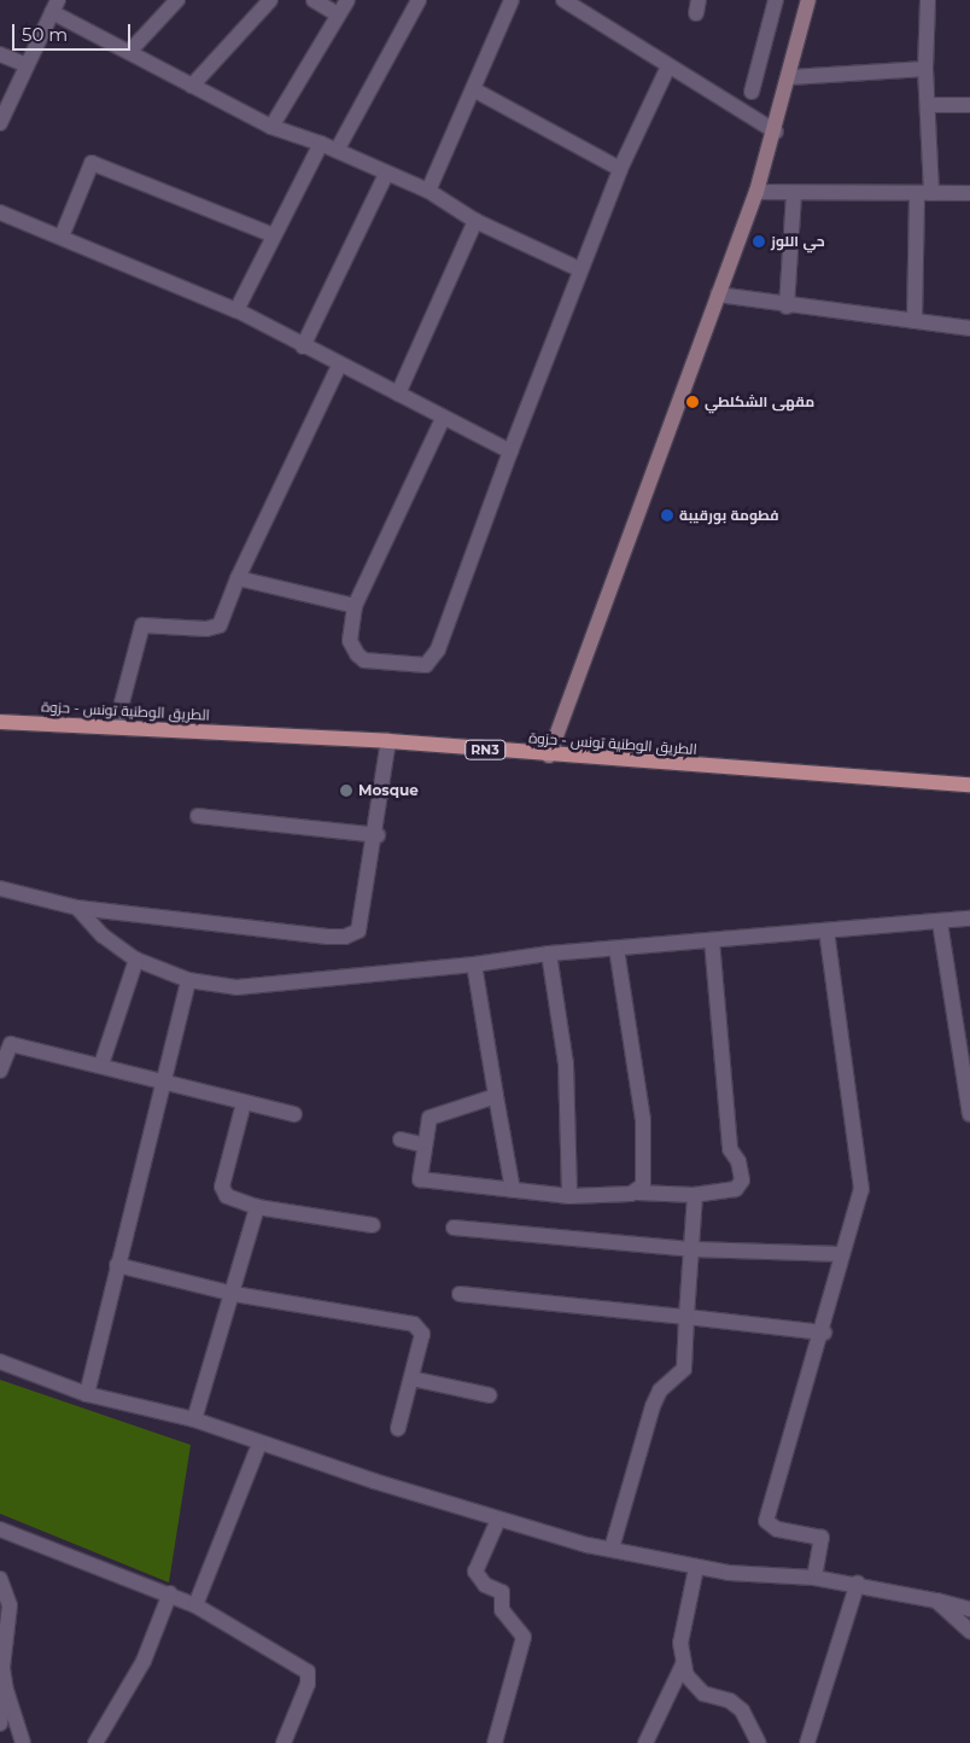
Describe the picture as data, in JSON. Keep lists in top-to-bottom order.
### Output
{
  "streets": {
    "main road": ["الطريق الوطنية تونس - حزوة", "RN3"]
  },
  "places": [
    "حي اللوز",
    "مقهى الشكلطي",
    "فطومة بورقيبة",
    "Mosque"
  ],
  "scale_bar": "50 m"
}
